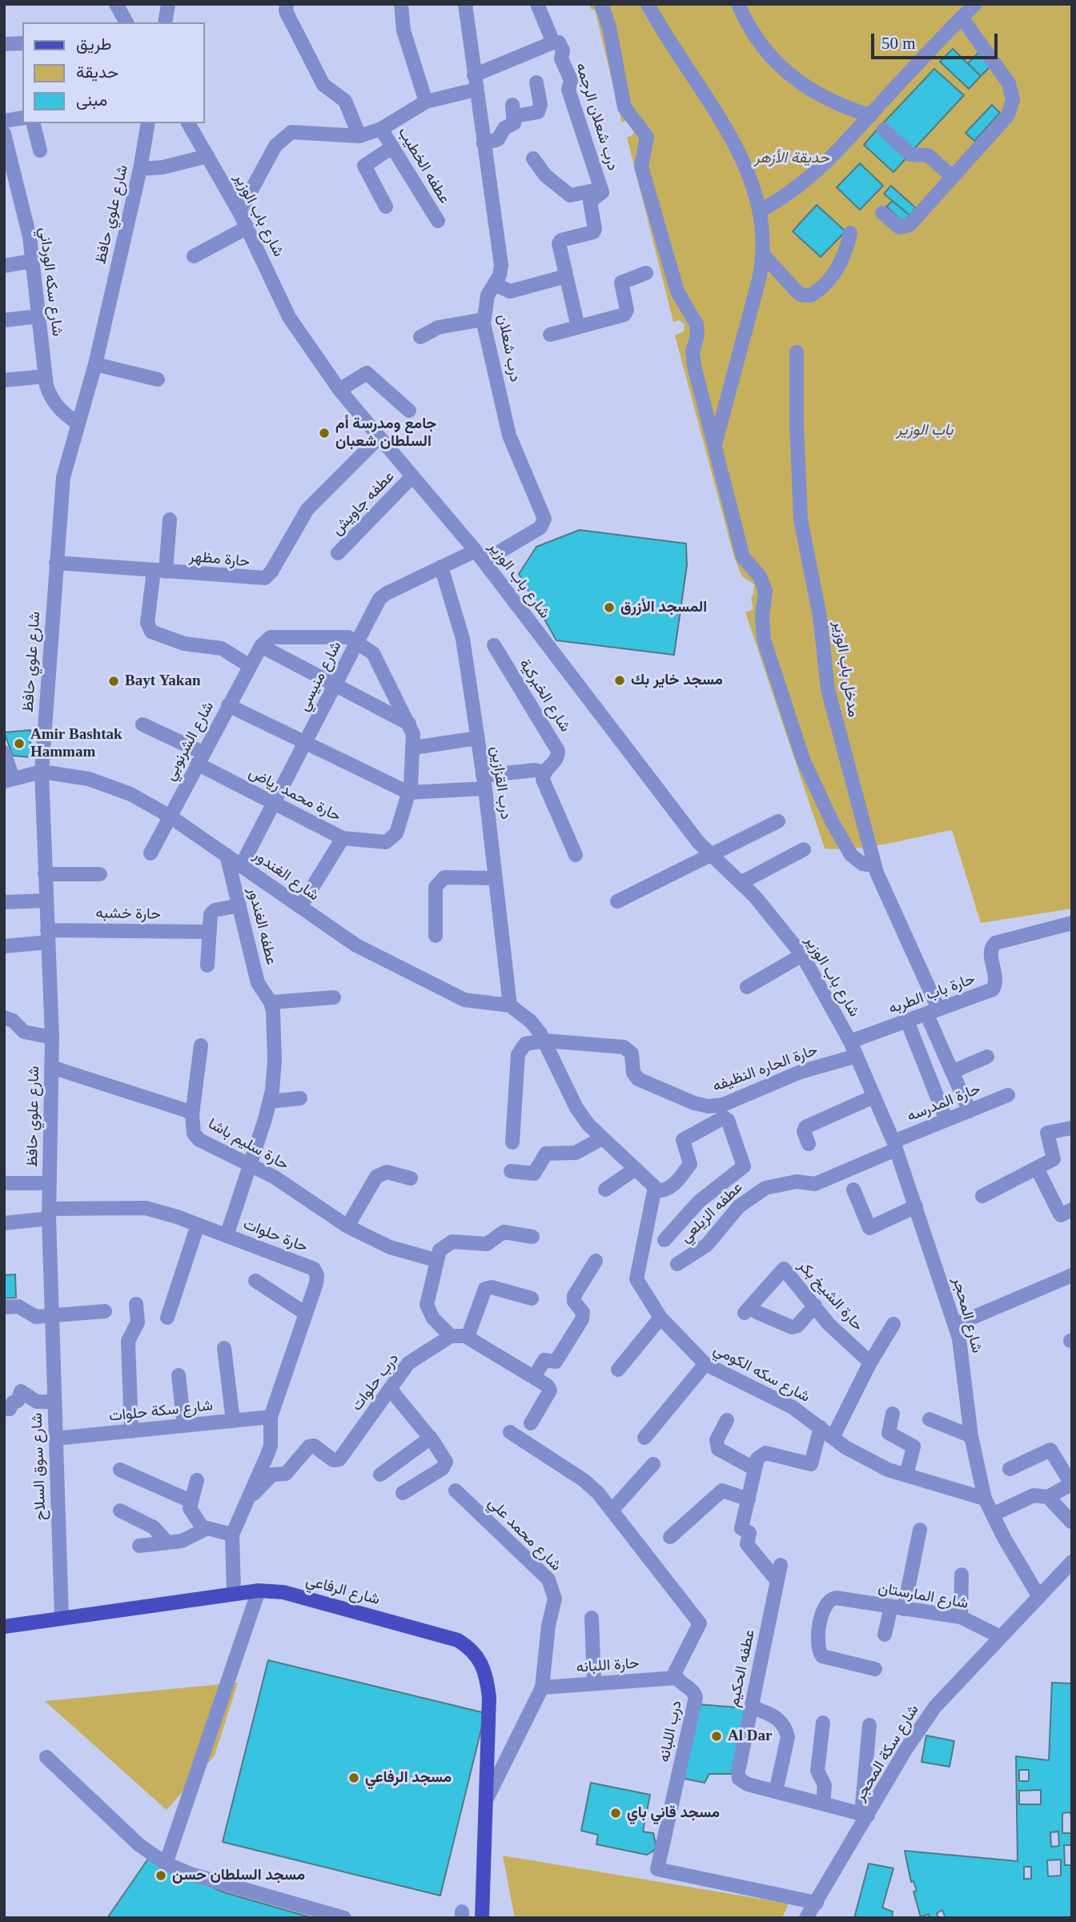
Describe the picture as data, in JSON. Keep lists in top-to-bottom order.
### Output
{
  "streets": {
    "main road": ["شارع الرفاعي"],
    "street": [
      "درب شعلان الرجمه",
      "عطفه الخطيب",
      "شارع علوي حافظ",
      "شارع باب الوزير",
      "شارع سكه الورداني",
      "درب شعلان",
      "عطفه جاويش",
      "حارة مظهر",
      "مدخل باب الوزير",
      "شارع منيسي",
      "شارع الخبركية",
      "شارع الشرنوبي",
      "درب القزازين",
      "حارة محمد رياض",
      "شارع الغندور",
      "حارة خشبه",
      "عطفه الغندور",
      "حارة باب الطربه",
      "حارة الحاره النظيفه",
      "حارة المدرسه",
      "حارة سليم باشا",
      "عطفه الزيلعي",
      "حارة حلوات",
      "حارة الشيخ بكر",
      "شارع المحجر",
      "شارع سكه الكومي",
      "درب حلوات",
      "شارع سكة حلوات",
      "شارع سوق السلاح",
      "شارع محمد علي",
      "شارع المارستان",
      "حارة اللبانه",
      "عطفه الحكيم",
      "درب اللبانه",
      "شارع سكة المحجر"
    ]
  },
  "crossings": [
    ["شارع علوي حافظ", "شارع سكه الورداني"],
    ["شارع علوي حافظ", "حارة مظهر"],
    ["شارع علوي حافظ", "شارع الغندور"],
    ["شارع علوي حافظ", "حارة خشبه"],
    ["شارع علوي حافظ", "حارة سليم باشا"],
    ["شارع علوي حافظ", "حارة حلوات"],
    ["شارع علوي حافظ", "شارع سوق السلاح"],
    ["شارع باب الوزير", "درب شعلان"],
    ["شارع باب الوزير", "عطفه جاويش"],
    ["شارع باب الوزير", "حارة مظهر"],
    ["شارع باب الوزير", "شارع منيسي"],
    ["شارع باب الوزير", "حارة باب الطربه"],
    ["شارع باب الوزير", "شارع المحجر"],
    ["درب شعلان", "شارع منيسي"],
    ["مدخل باب الوزير", "حارة باب الطربه"],
    ["مدخل باب الوزير", "حارة المدرسه"],
    ["شارع منيسي", "درب القزازين"],
    ["شارع منيسي", "حارة محمد رياض"],
    ["شارع منيسي", "شارع الغندور"],
    ["شارع الشرنوبي", "حارة محمد رياض"],
    ["شارع الشرنوبي", "شارع الغندور"],
    ["درب القزازين", "شارع الغندور"],
    ["شارع الغندور", "عطفه الغندور"],
    ["حارة باب الطربه", "شارع المحجر"],
    ["حارة الحاره النظيفه", "شارع المحجر"],
    ["حارة المدرسه", "عطفه الزيلعي"],
    ["حارة المدرسه", "شارع المحجر"],
    ["عطفه الزيلعي", "شارع المحجر"],
    ["حارة حلوات", "درب حلوات"],
    ["حارة حلوات", "شارع سكة حلوات"],
    ["شارع المحجر", "شارع سكه الكومي"],
    ["شارع المحجر", "شارع سكة المحجر"],
    ["شارع سكة حلوات", "شارع سوق السلاح"],
    ["شارع سوق السلاح", "شارع الرفاعي"],
    ["شارع محمد علي", "شارع الرفاعي"],
    ["شارع محمد علي", "حارة اللبانه"],
    ["شارع المارستان", "شارع سكة المحجر"],
    ["حارة اللبانه", "درب اللبانه"],
    ["درب اللبانه", "شارع سكة المحجر"]
  ],
  "parks": ["حديقة الأزهر", "باب الوزير"],
  "places": [
    "جامع ومدرسة أم السلطان شعبان",
    "المسجد الأزرق",
    "مسجد خاير بك",
    "Bayt Yakan",
    "Amir Bashtak Hammam",
    "Al Dar",
    "مسجد الرفاعي",
    "مسجد قاني باي",
    "مسجد السلطان حسن"
  ],
  "legend": ["طريق", "حديقة", "مبنى"],
  "scale_bar": "50 m"
}
